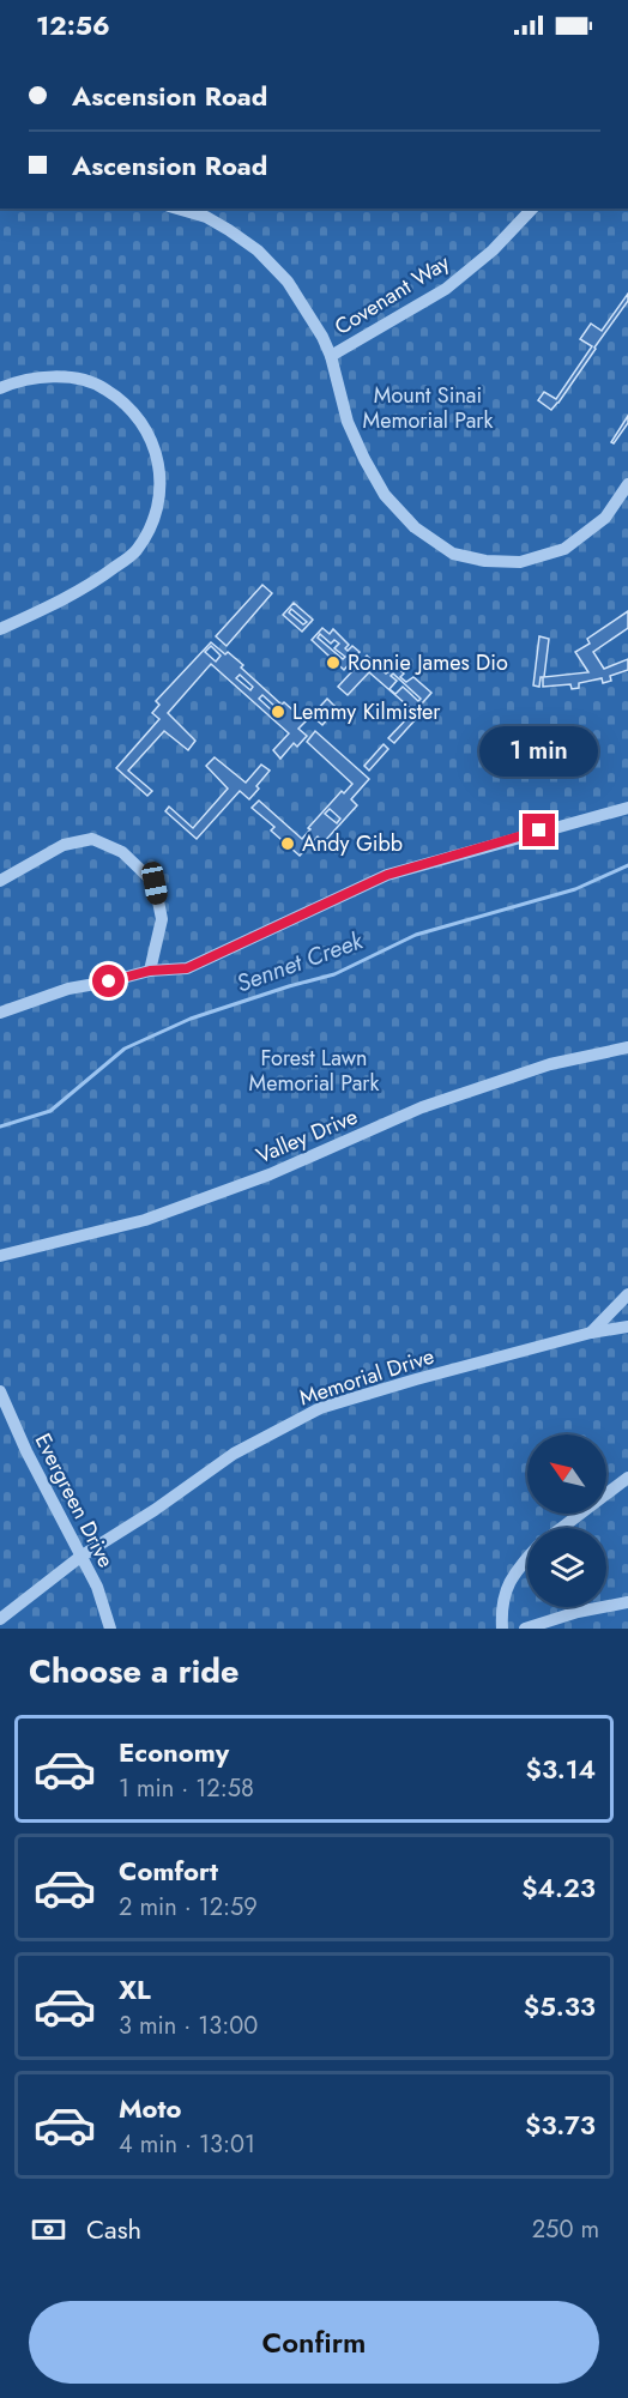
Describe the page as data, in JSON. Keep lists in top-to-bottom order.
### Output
{
  "streets": {
    "lane": [
      "Covenant Way",
      "Valley Drive",
      "Memorial Drive",
      "Evergreen Drive"
    ]
  },
  "crossings": [
    ["Memorial Drive", "Evergreen Drive"]
  ],
  "water": ["Sennet Creek"],
  "parks": ["Mount Sinai Memorial Park", "Forest Lawn Memorial Park"],
  "places": ["Ronnie James Dio", "Lemmy Kilmister", "Andy Gibb"],
  "north": "top left",
  "page": {
    "status": "12:56",
    "banner": ["Ascension Road", "Ascension Road"],
    "bubble": "1 min",
    "heading": "Choose a ride",
    "list": [
      {
        "name": "Economy",
        "note": "1 min · 12:58",
        "value": "$3.14"
      },
      {
        "name": "Comfort",
        "note": "2 min · 12:59",
        "value": "$4.23"
      },
      {
        "name": "XL",
        "note": "3 min · 13:00",
        "value": "$5.33"
      },
      {
        "name": "Moto",
        "note": "4 min · 13:01",
        "value": "$3.73"
      }
    ],
    "pay": ["Cash", "250 m"],
    "buttons": "Confirm"
  }
}
